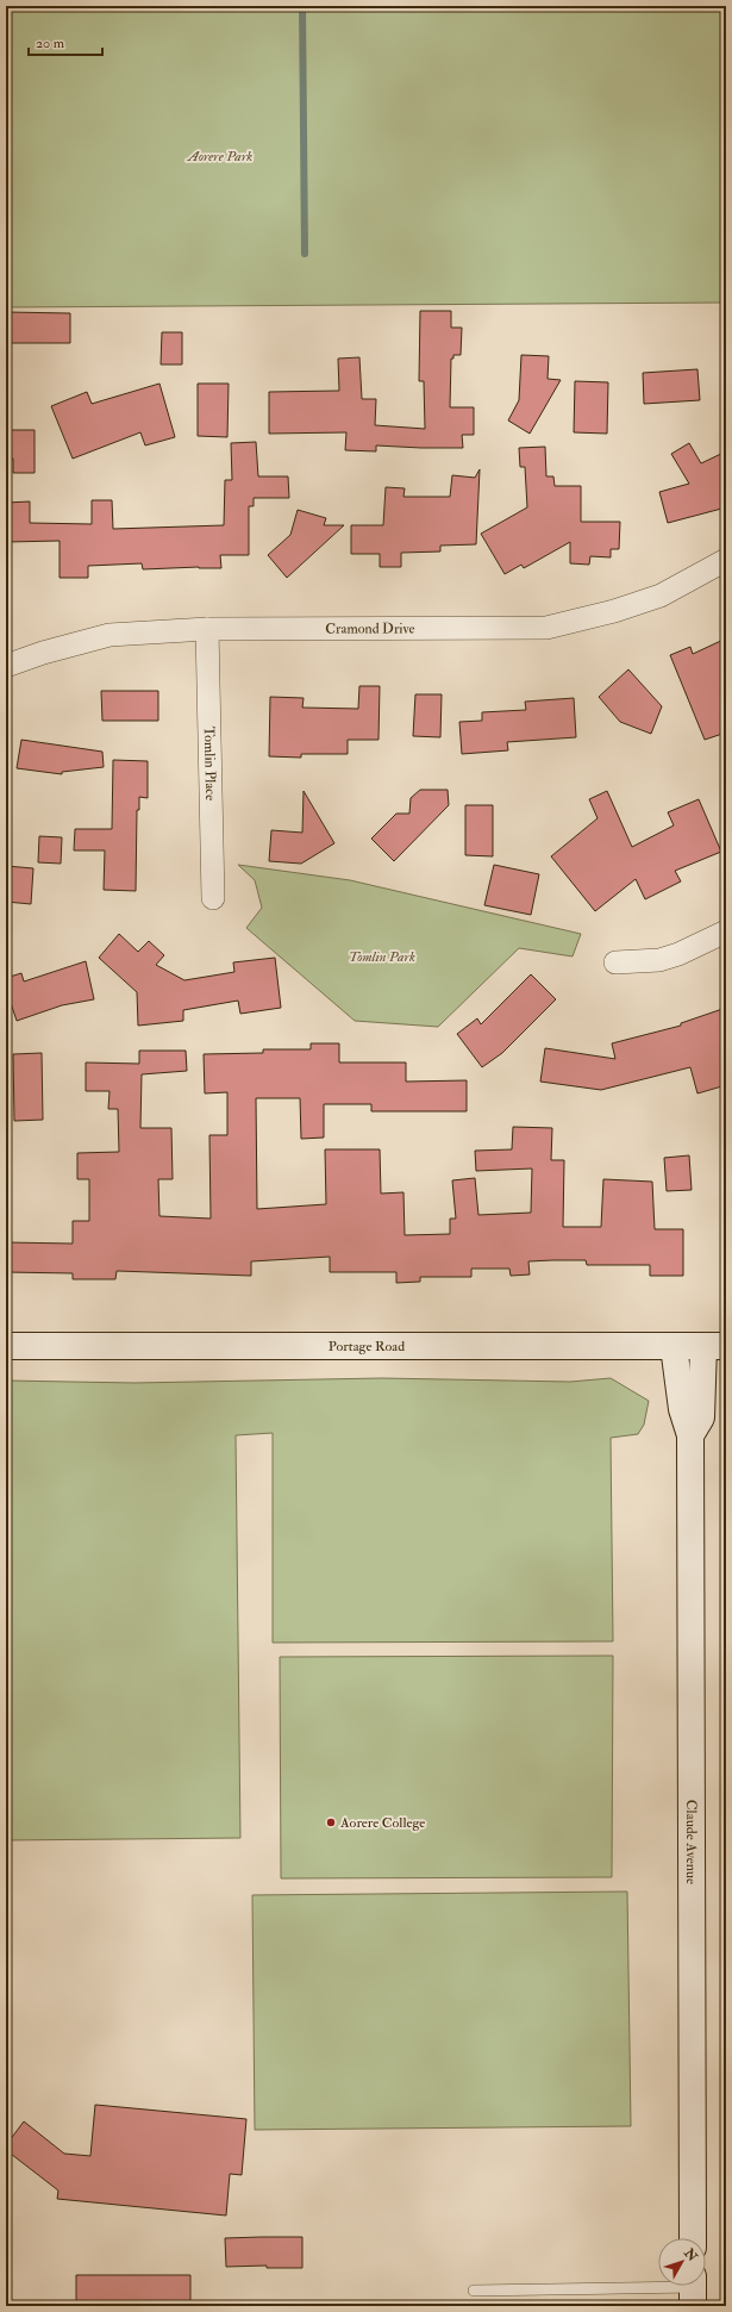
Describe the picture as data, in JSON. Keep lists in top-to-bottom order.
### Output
{
  "streets": {
    "main road": ["Portage Road", "Claude Avenue"],
    "street": ["Cramond Drive", "Tomlin Place"]
  },
  "crossings": [
    ["Cramond Drive", "Tomlin Place"],
    ["Portage Road", "Claude Avenue"]
  ],
  "parks": ["Aorere Park", "Tomlin Park"],
  "places": ["Aorere College"],
  "scale_bar": "20 m",
  "north": "top right"
}
